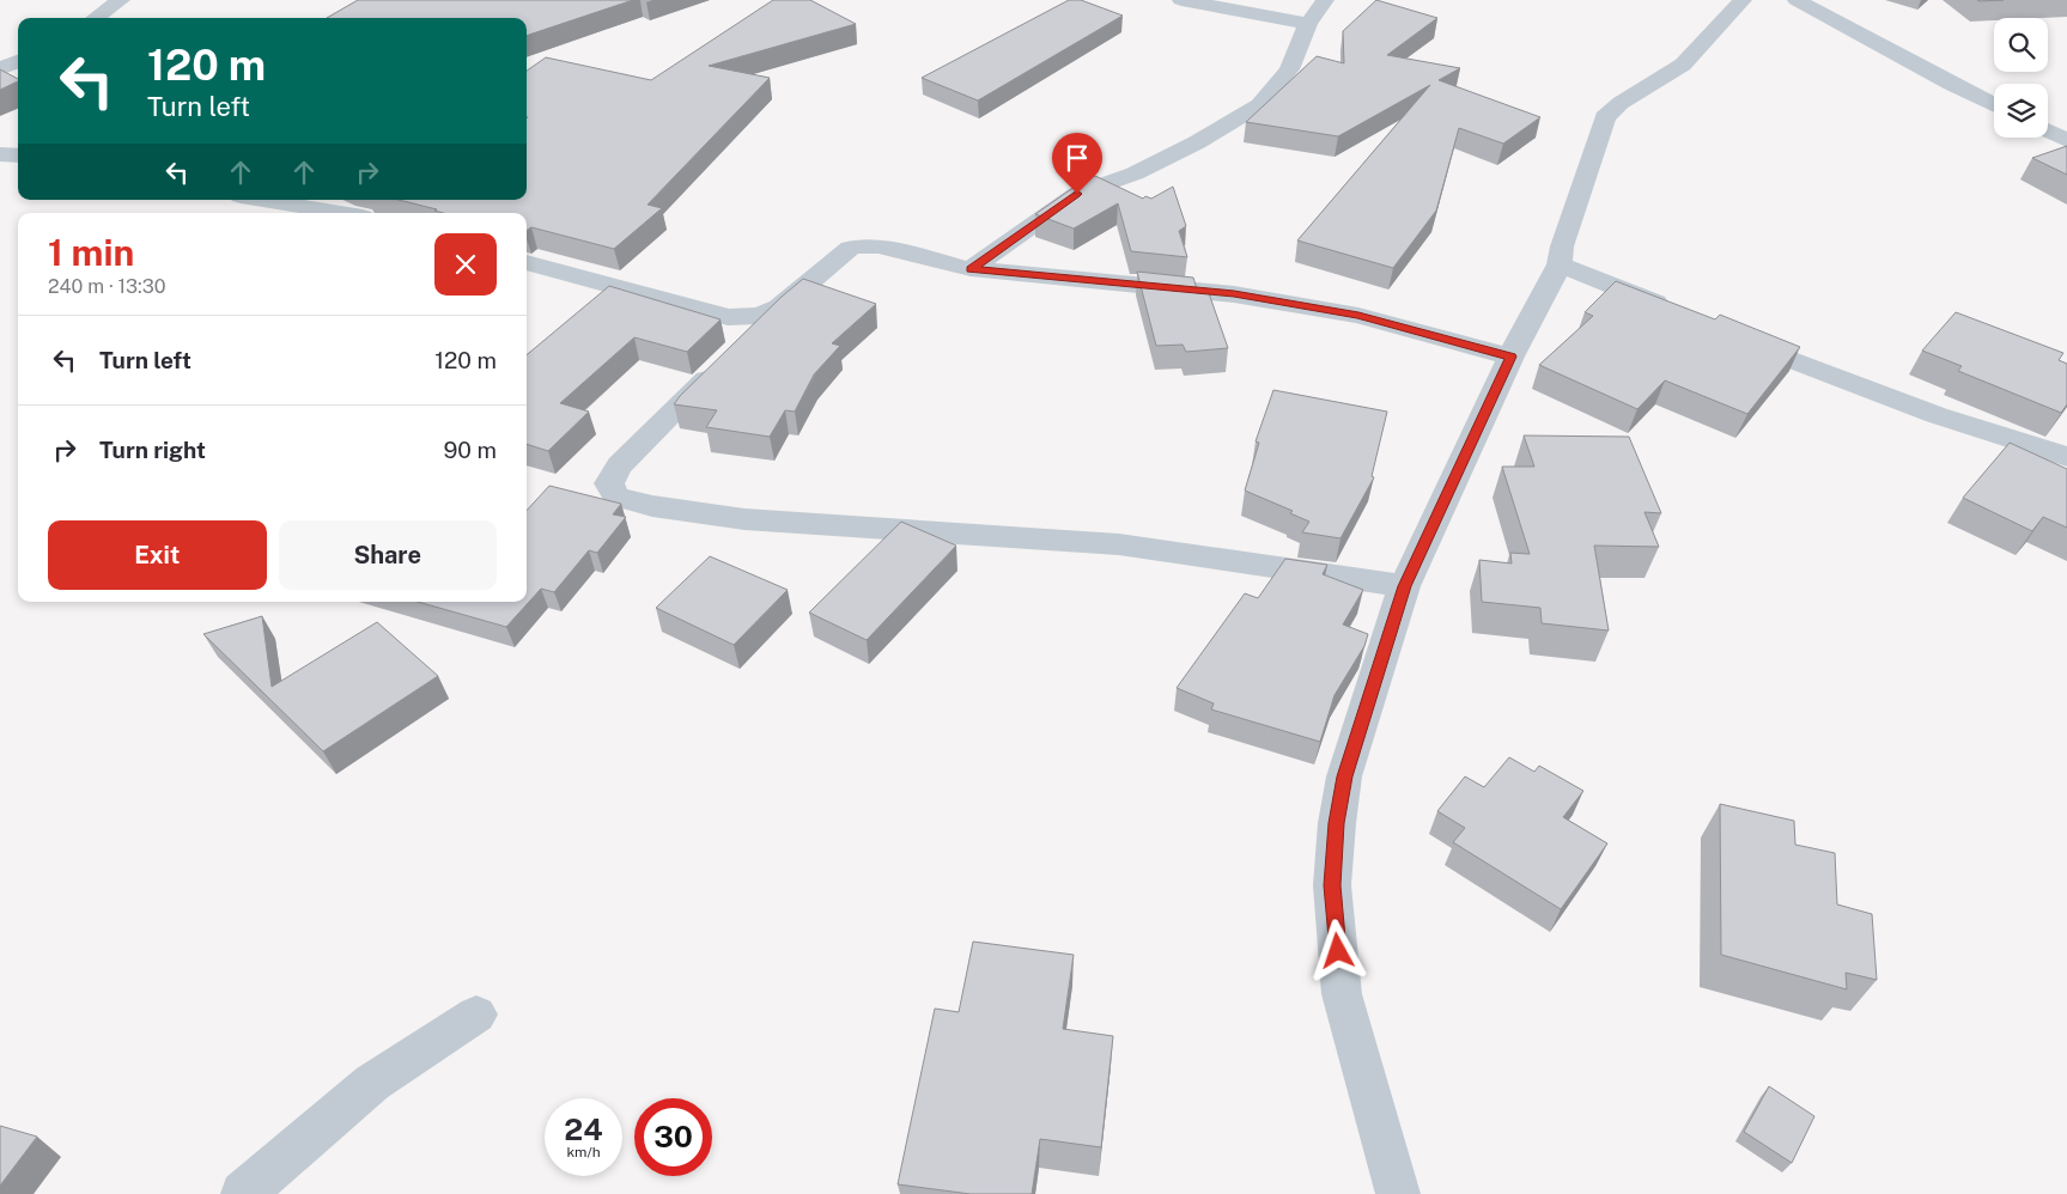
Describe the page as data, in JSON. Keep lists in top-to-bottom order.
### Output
{
  "page": {
    "turn": ["120 m", "Turn left"],
    "heading": ["1 min", "240 m · 13:30"],
    "list": [
      {
        "name": "Turn left",
        "value": "120 m"
      },
      {
        "name": "Turn right",
        "value": "90 m"
      }
    ],
    "buttons": ["Exit", "Share"],
    "speed": "24 km/h",
    "limit": "30"
  }
}
